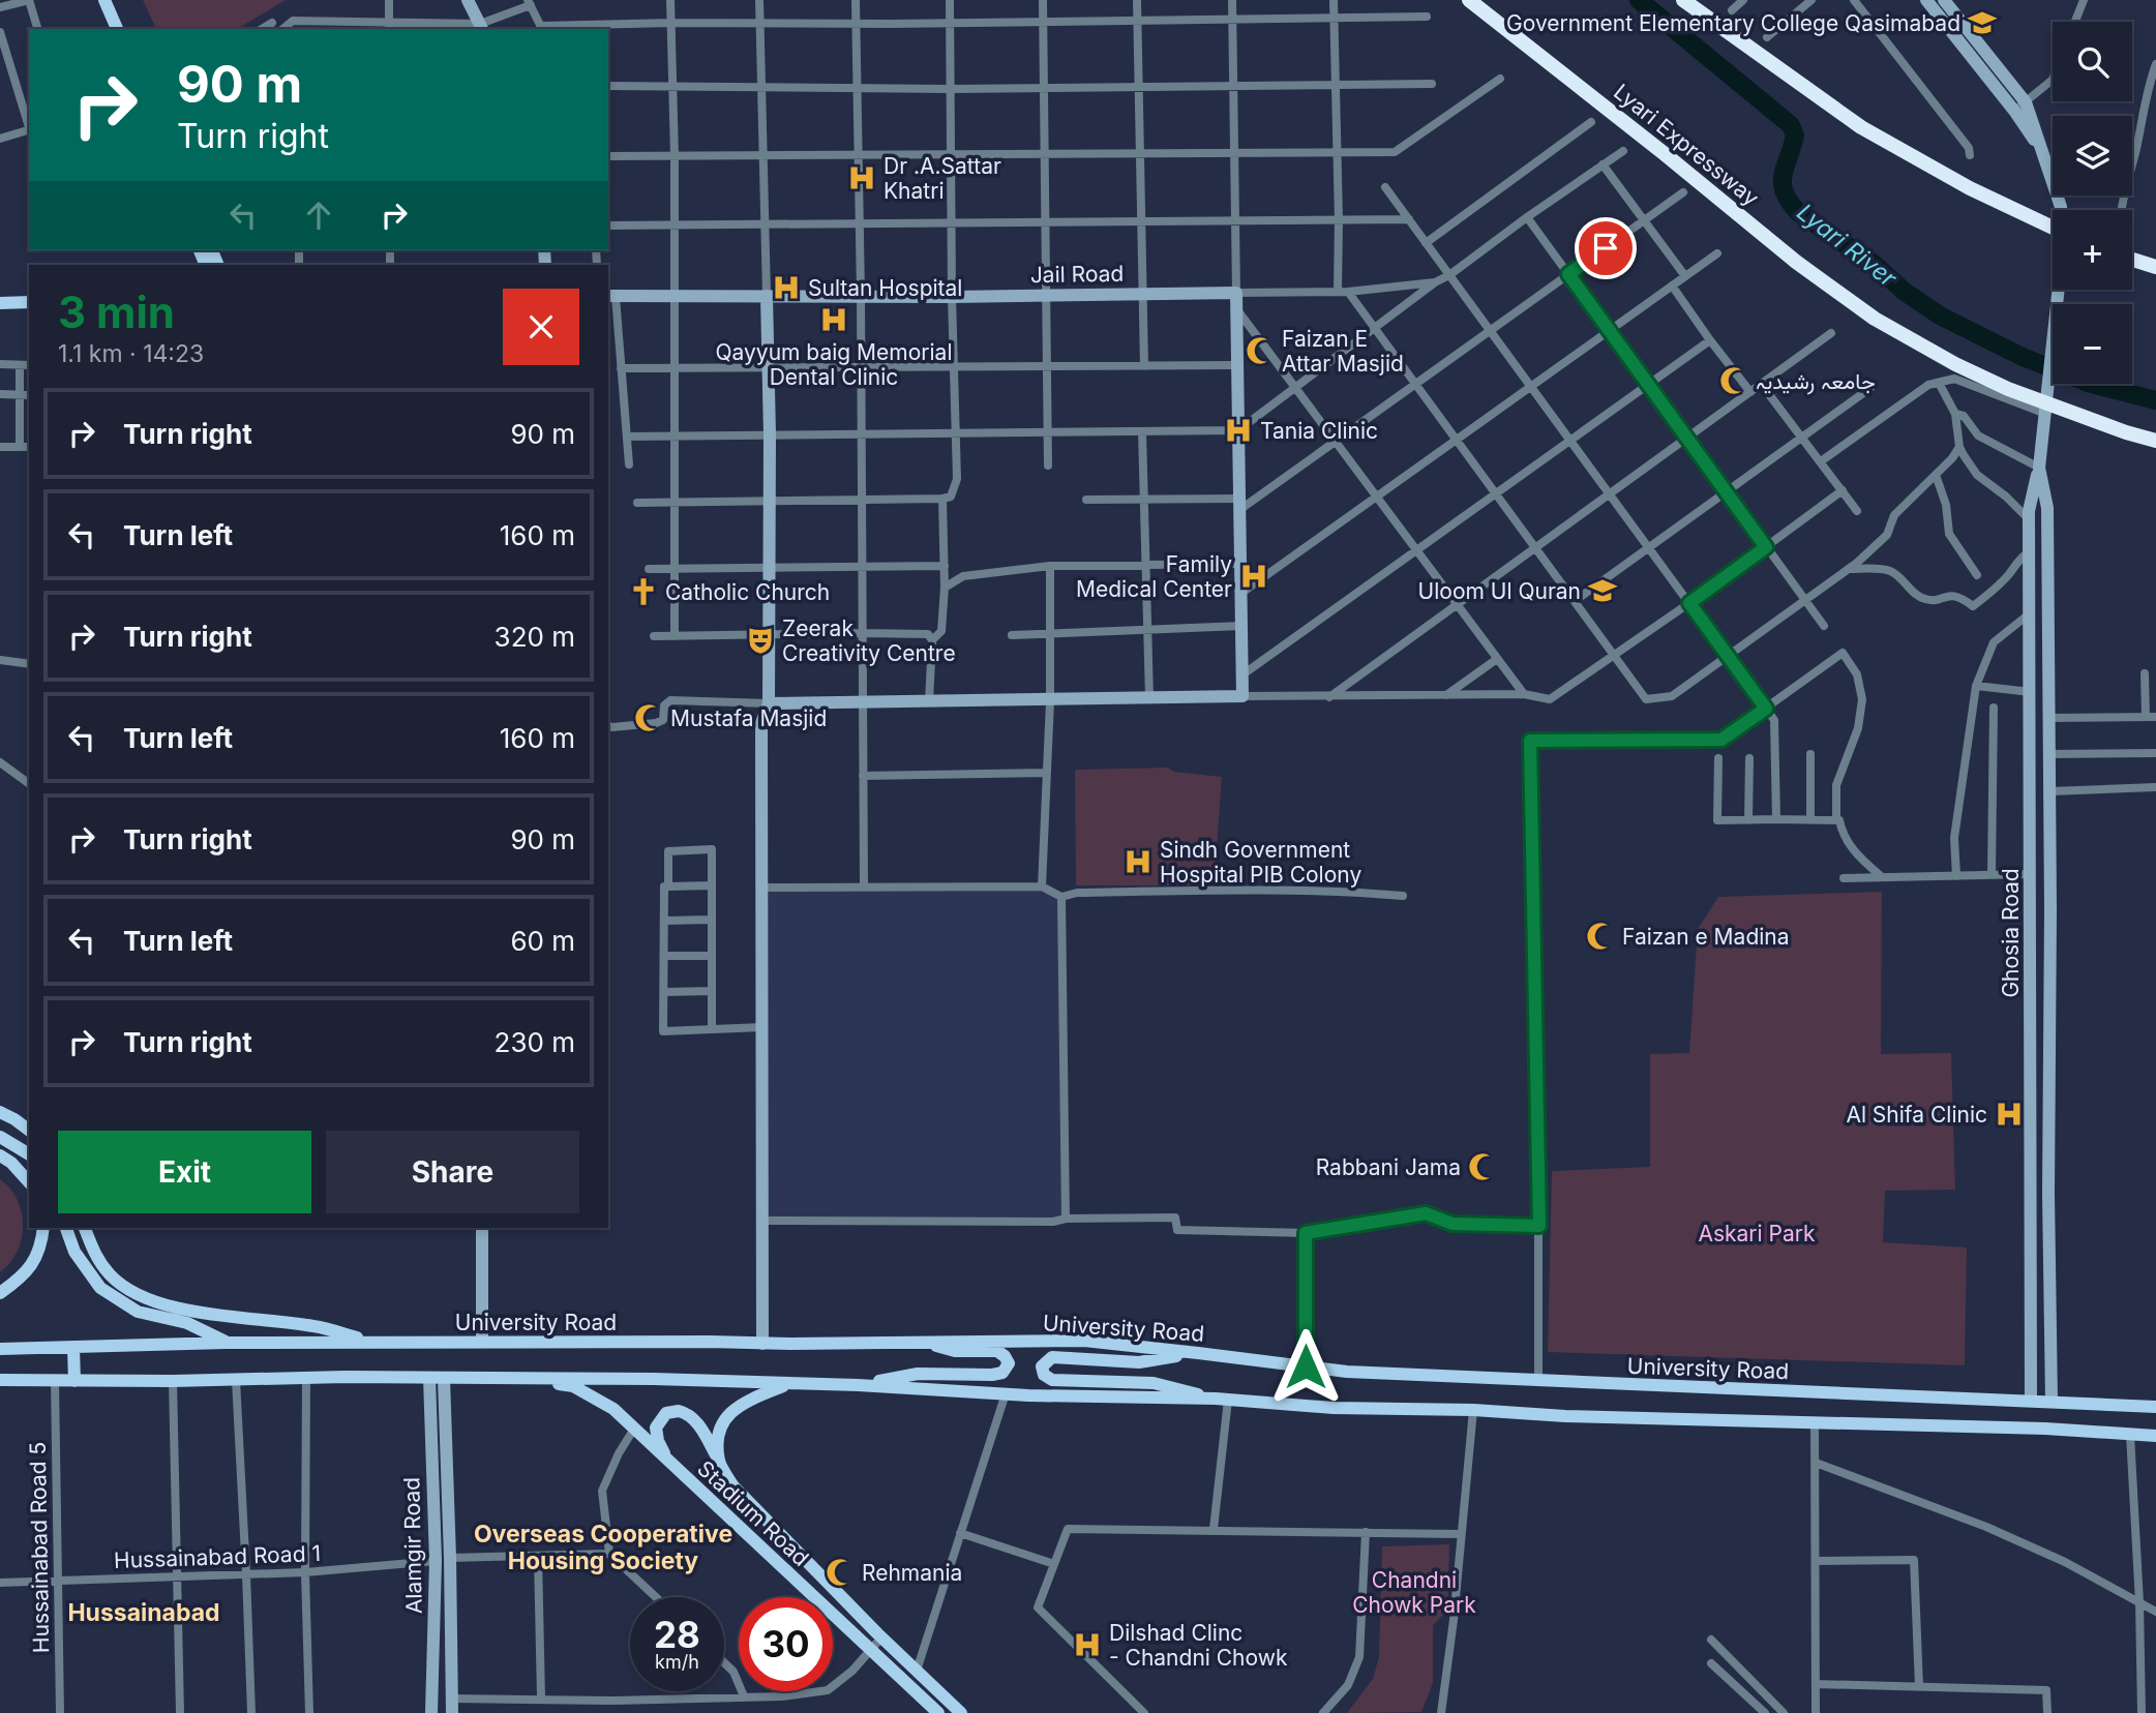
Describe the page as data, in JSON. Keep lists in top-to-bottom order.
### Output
{
  "streets": {
    "highway": ["Lyari Expressway"],
    "main road": ["University Road", "Stadium Road"],
    "street": [
      "Jail Road",
      "Ghosia Road",
      "Alamgir Road",
      "Hussainabad Road 5",
      "Hussainabad Road 1"
    ]
  },
  "crossings": [
    ["Ghosia Road", "University Road"],
    ["Alamgir Road", "Hussainabad Road 1"],
    ["Hussainabad Road 5", "Hussainabad Road 1"]
  ],
  "districts": ["Overseas Cooperative Housing Society", "Hussainabad"],
  "water": ["Lyari River"],
  "parks": ["Askari Park", "Chandni Chowk Park"],
  "places": {
    "school or university": ["Government Elementary College Qasimabad", "Uloom Ul Quran"],
    "hospital": [
      "Dr .A.Sattar Khatri",
      "Sultan Hospital",
      "Qayyum baig Memorial Dental Clinic",
      "Tania Clinic",
      "Family Medical Center",
      "Sindh Government Hospital PIB Colony",
      "Al Shifa Clinic",
      "Dilshad Clinc - Chandni Chowk"
    ],
    "mosque": [
      "Faizan E Attar Masjid",
      "جامعہ رشیدیہ",
      "Mustafa Masjid",
      "Faizan e Madina",
      "Rabbani Jama",
      "Rehmania"
    ],
    "church": ["Catholic Church"],
    "theatre": ["Zeerak Creativity Centre"]
  },
  "page": {
    "map_buttons": ["+", "−"],
    "turn": ["90 m", "Turn right"],
    "heading": ["3 min", "1.1 km · 14:23"],
    "list": [
      {
        "name": "Turn right",
        "value": "90 m"
      },
      {
        "name": "Turn left",
        "value": "160 m"
      },
      {
        "name": "Turn right",
        "value": "320 m"
      },
      {
        "name": "Turn left",
        "value": "160 m"
      },
      {
        "name": "Turn right",
        "value": "90 m"
      },
      {
        "name": "Turn left",
        "value": "60 m"
      },
      {
        "name": "Turn right",
        "value": "230 m"
      }
    ],
    "buttons": ["Exit", "Share"],
    "speed": "28 km/h",
    "limit": "30"
  }
}
